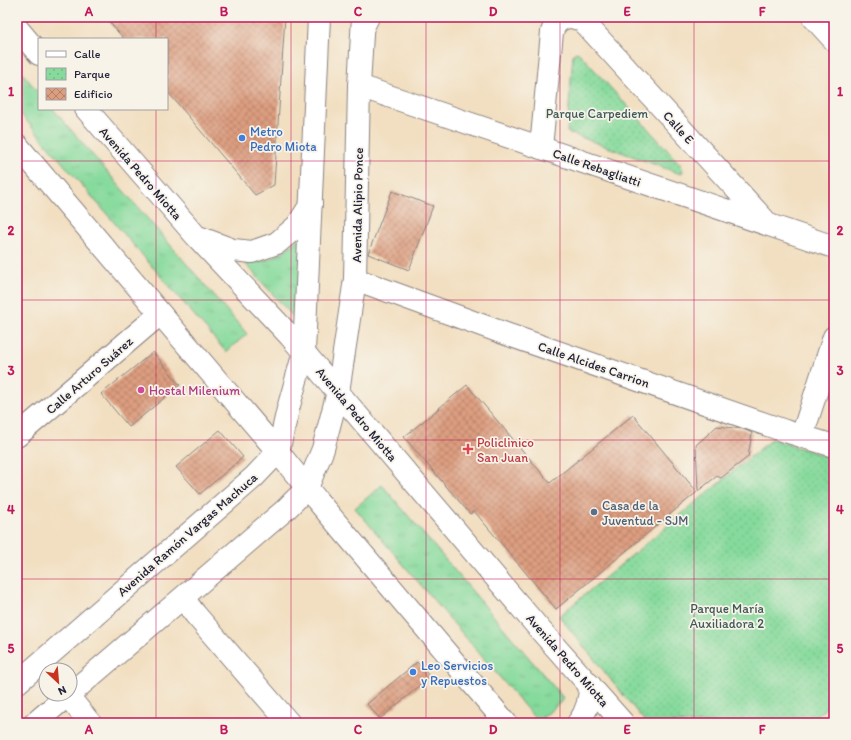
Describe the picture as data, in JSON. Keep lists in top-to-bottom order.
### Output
{
  "streets": {
    "main road": [
      "Calle E",
      "Calle Rebagliatti",
      "Avenida Pedro Miotta",
      "Avenida Alipio Ponce",
      "Calle Alcides Carrion",
      "Calle Arturo Suárez",
      "Avenida Ramón Vargas Machuca"
    ]
  },
  "crossings": [
    ["Calle E", "Calle Rebagliatti"],
    ["Calle Rebagliatti", "Avenida Alipio Ponce"],
    ["Avenida Pedro Miotta", "Avenida Alipio Ponce"],
    ["Avenida Alipio Ponce", "Calle Alcides Carrion"]
  ],
  "parks": ["Parque Carpediem", "Parque María Auxiliadora 2"],
  "places": {
    "other": [
      "Metro Pedro Miota",
      "Hostal Milenium",
      "Casa de la Juventud - SJM",
      "Leo Servicios y Repuestos"
    ],
    "health": ["Policlinico San Juan"]
  },
  "legend": ["Calle", "Parque", "Edificio"],
  "north": "bottom right",
  "grid": {
    "columns": [
      "A",
      "B",
      "C",
      "D",
      "E",
      "F"
    ],
    "rows": [
      "1",
      "2",
      "3",
      "4",
      "5"
    ]
  }
}
